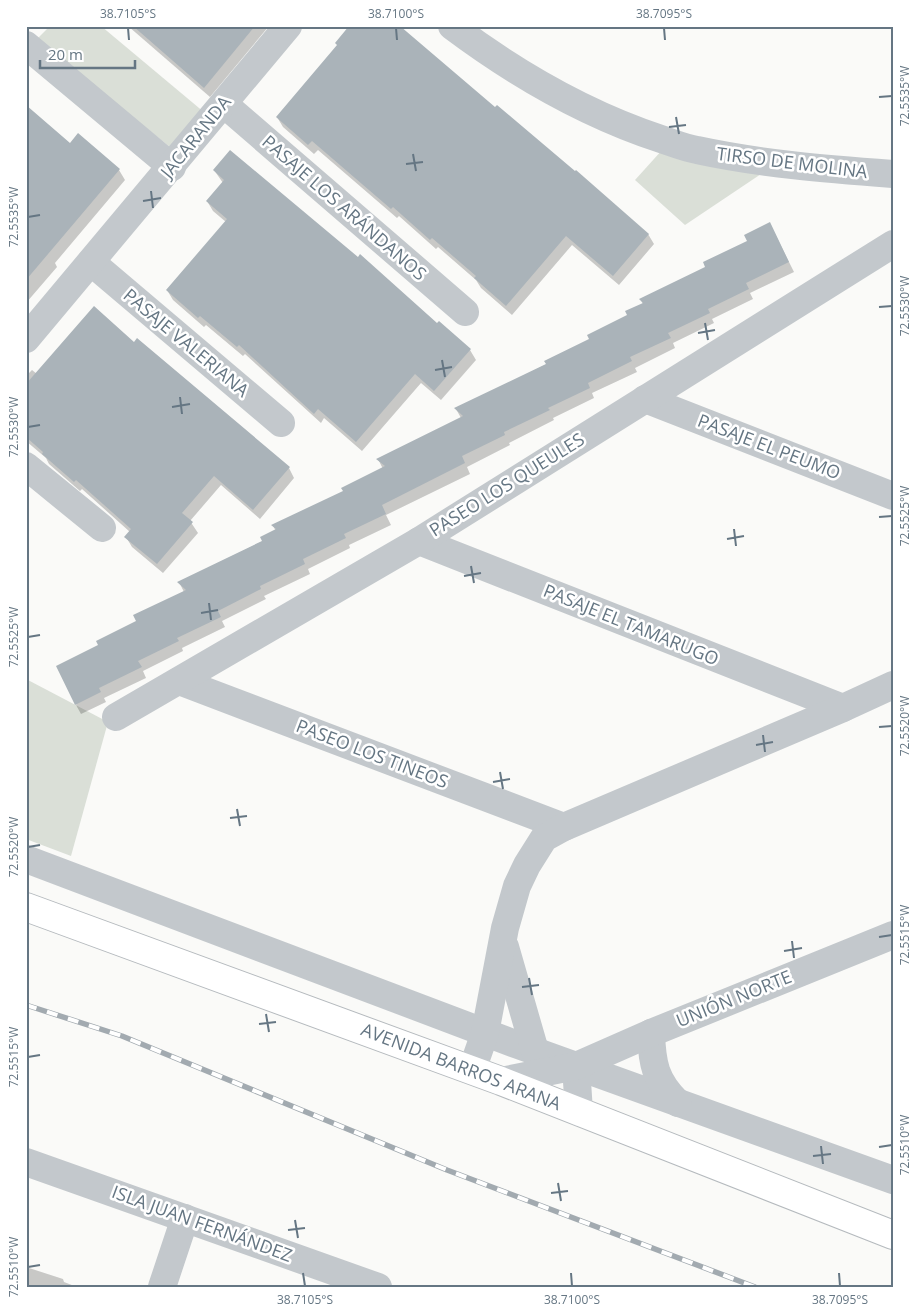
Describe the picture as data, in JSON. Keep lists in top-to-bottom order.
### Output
{
  "streets": {
    "main road": ["AVENIDA BARROS ARANA"],
    "street": [
      "JACARANDA",
      "TIRSO DE MOLINA",
      "PASAJE LOS ARÁNDANOS",
      "PASAJE VALERIANA",
      "PASAJE EL PEUMO",
      "PASEO LOS QUEULES",
      "PASAJE EL TAMARUGO",
      "PASEO LOS TINEOS",
      "UNIÓN NORTE",
      "ISLA JUAN FERNÁNDEZ"
    ]
  },
  "crossings": [
    ["JACARANDA", "PASAJE LOS ARÁNDANOS"],
    ["JACARANDA", "PASAJE VALERIANA"],
    ["PASAJE EL PEUMO", "PASEO LOS QUEULES"],
    ["PASEO LOS QUEULES", "PASAJE EL TAMARUGO"],
    ["PASEO LOS QUEULES", "PASEO LOS TINEOS"],
    ["UNIÓN NORTE", "AVENIDA BARROS ARANA"]
  ],
  "scale_bar": "20 m",
  "coordinates": [
    "38.7105°S",
    "38.7100°S",
    "38.7095°S",
    "72.5535°W",
    "72.5530°W",
    "72.5525°W",
    "72.5520°W",
    "72.5515°W",
    "72.5510°W"
  ]
}
